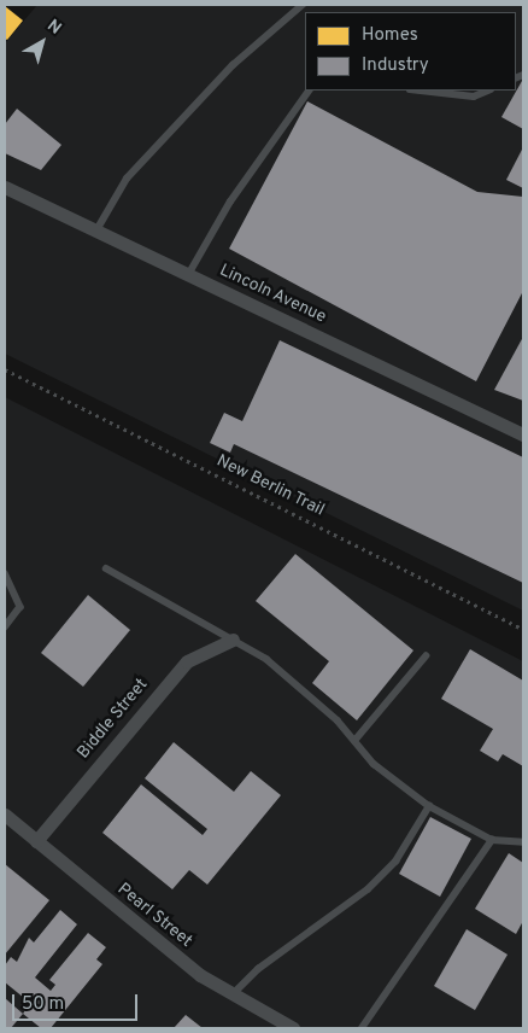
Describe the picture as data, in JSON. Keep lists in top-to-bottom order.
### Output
{
  "streets": {
    "street": ["Lincoln Avenue", "Biddle Street", "Pearl Street"],
    "path": ["New Berlin Trail"]
  },
  "crossings": [
    ["Biddle Street", "Pearl Street"]
  ],
  "legend": ["Homes", "Industry"],
  "scale_bar": "50 m",
  "north": "top right"
}
